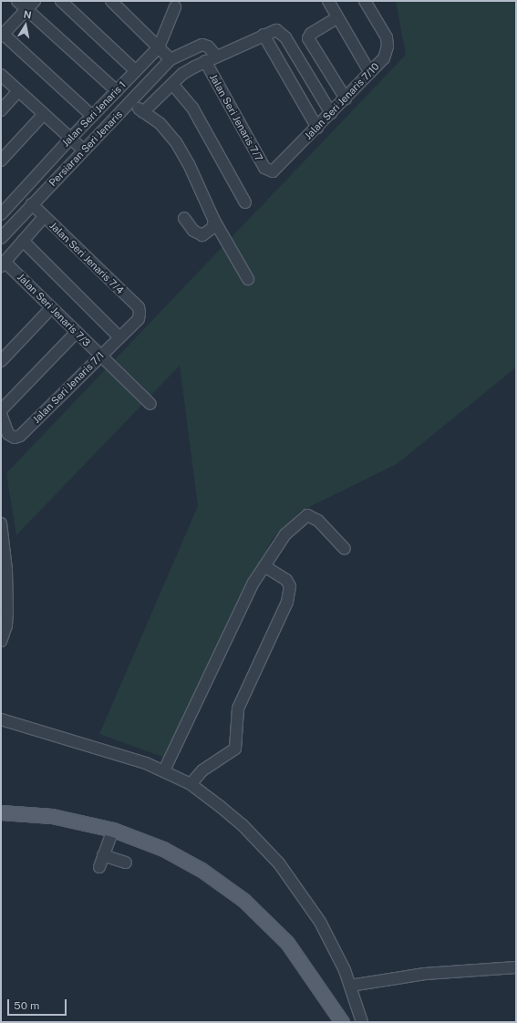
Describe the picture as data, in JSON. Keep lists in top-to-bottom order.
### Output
{
  "streets": {
    "street": [
      "Jalan Seri Jenaris 7/10",
      "Jalan Seri Jenaris 1",
      "Jalan Seri Jenaris 7/7",
      "Persiaran Seri Jenaris",
      "Jalan Seri Jenaris 7/4",
      "Jalan Seri Jenaris 7/3",
      "Jalan Seri Jenaris 7/1"
    ]
  },
  "crossings": [
    ["Jalan Seri Jenaris 7/10", "Jalan Seri Jenaris 7/7"],
    ["Persiaran Seri Jenaris", "Jalan Seri Jenaris 7/4"],
    ["Jalan Seri Jenaris 7/4", "Jalan Seri Jenaris 7/1"],
    ["Jalan Seri Jenaris 7/3", "Jalan Seri Jenaris 7/1"]
  ],
  "scale_bar": "50 m",
  "north": "top"
}
